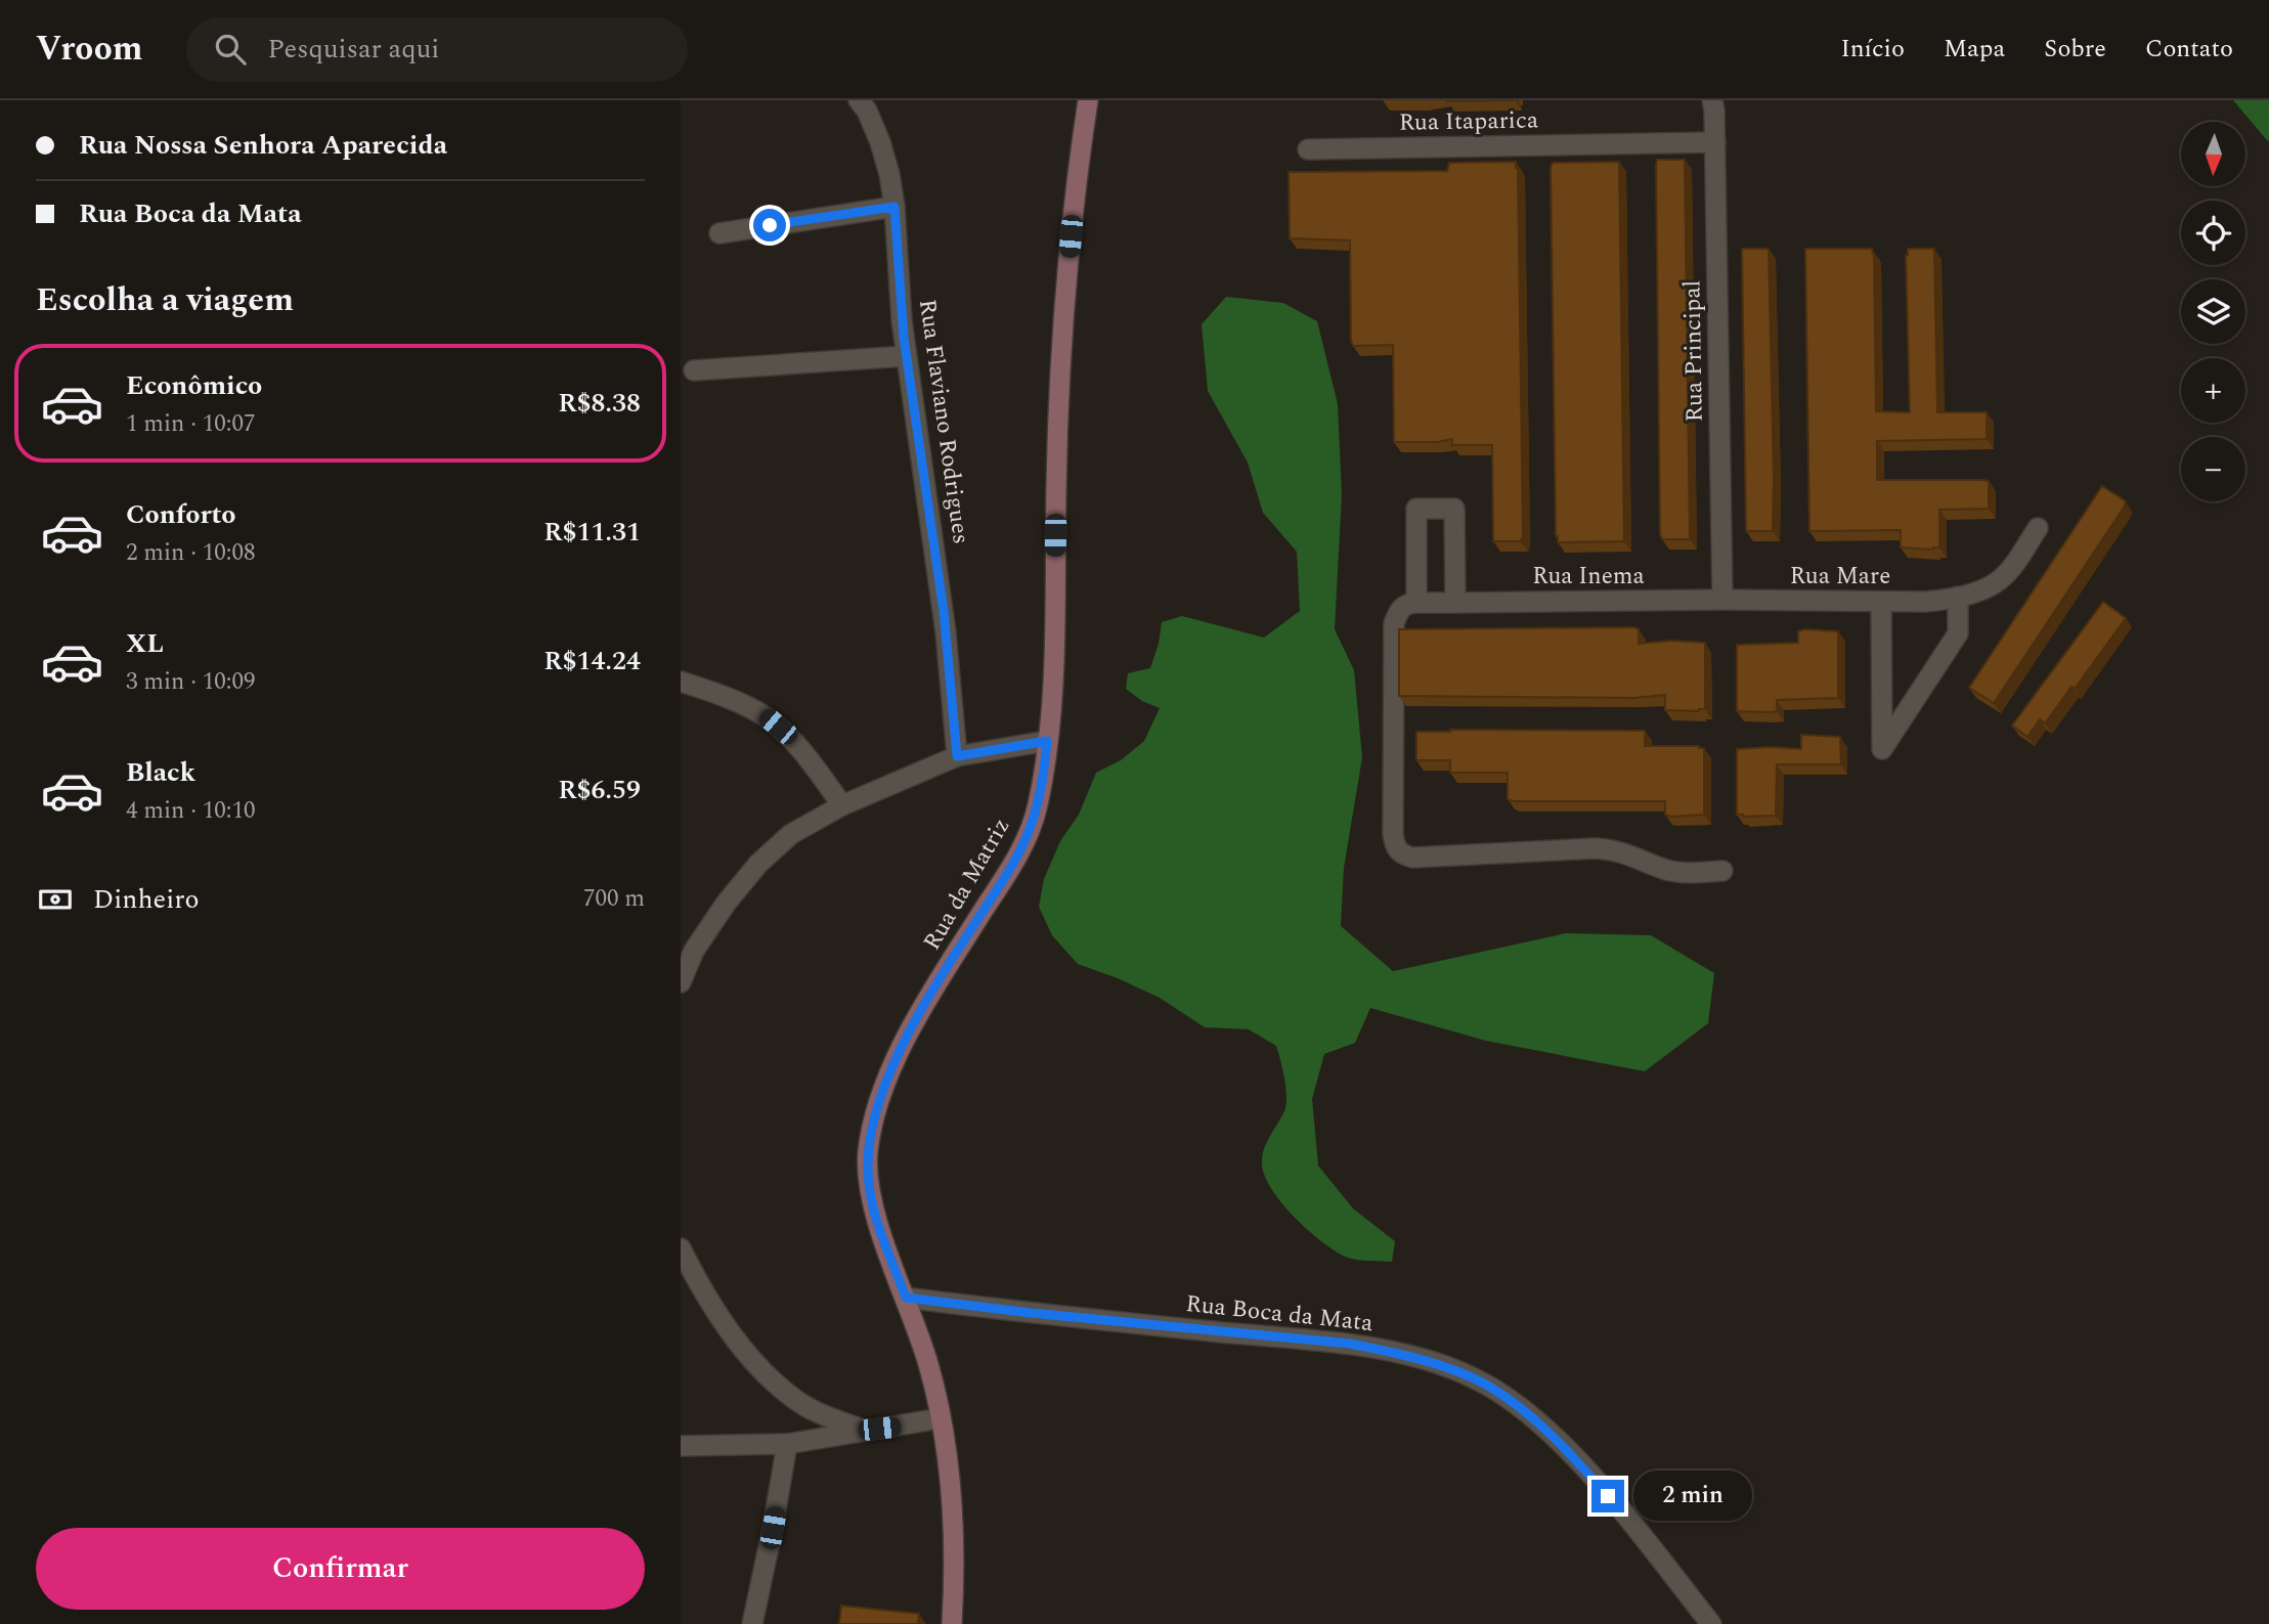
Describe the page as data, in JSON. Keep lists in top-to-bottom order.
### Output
{
  "streets": {
    "main road": ["Rua da Matriz"],
    "street": [
      "Rua Itaparica",
      "Rua Principal",
      "Rua Flaviano Rodrigues",
      "Rua Inema",
      "Rua Mare",
      "Rua Boca da Mata"
    ]
  },
  "crossings": [
    ["Rua Itaparica", "Rua Principal"],
    ["Rua Principal", "Rua Inema"],
    ["Rua Principal", "Rua Mare"],
    ["Rua Inema", "Rua Mare"],
    ["Rua da Matriz", "Rua Boca da Mata"]
  ],
  "north": "bottom",
  "page": {
    "header": "Vroom",
    "search": "Pesquisar aqui",
    "nav": [
      "Início",
      "Mapa",
      "Sobre",
      "Contato"
    ],
    "banner": ["Rua Nossa Senhora Aparecida", "Rua Boca da Mata"],
    "map_buttons": ["+", "−"],
    "heading": "Escolha a viagem",
    "list": [
      {
        "name": "Econômico",
        "note": "1 min · 10:07",
        "value": "R$8.38"
      },
      {
        "name": "Conforto",
        "note": "2 min · 10:08",
        "value": "R$11.31"
      },
      {
        "name": "XL",
        "note": "3 min · 10:09",
        "value": "R$14.24"
      },
      {
        "name": "Black",
        "note": "4 min · 10:10",
        "value": "R$6.59"
      }
    ],
    "pay": ["Dinheiro", "700 m"],
    "bubble": "2 min",
    "buttons": "Confirmar"
  }
}
